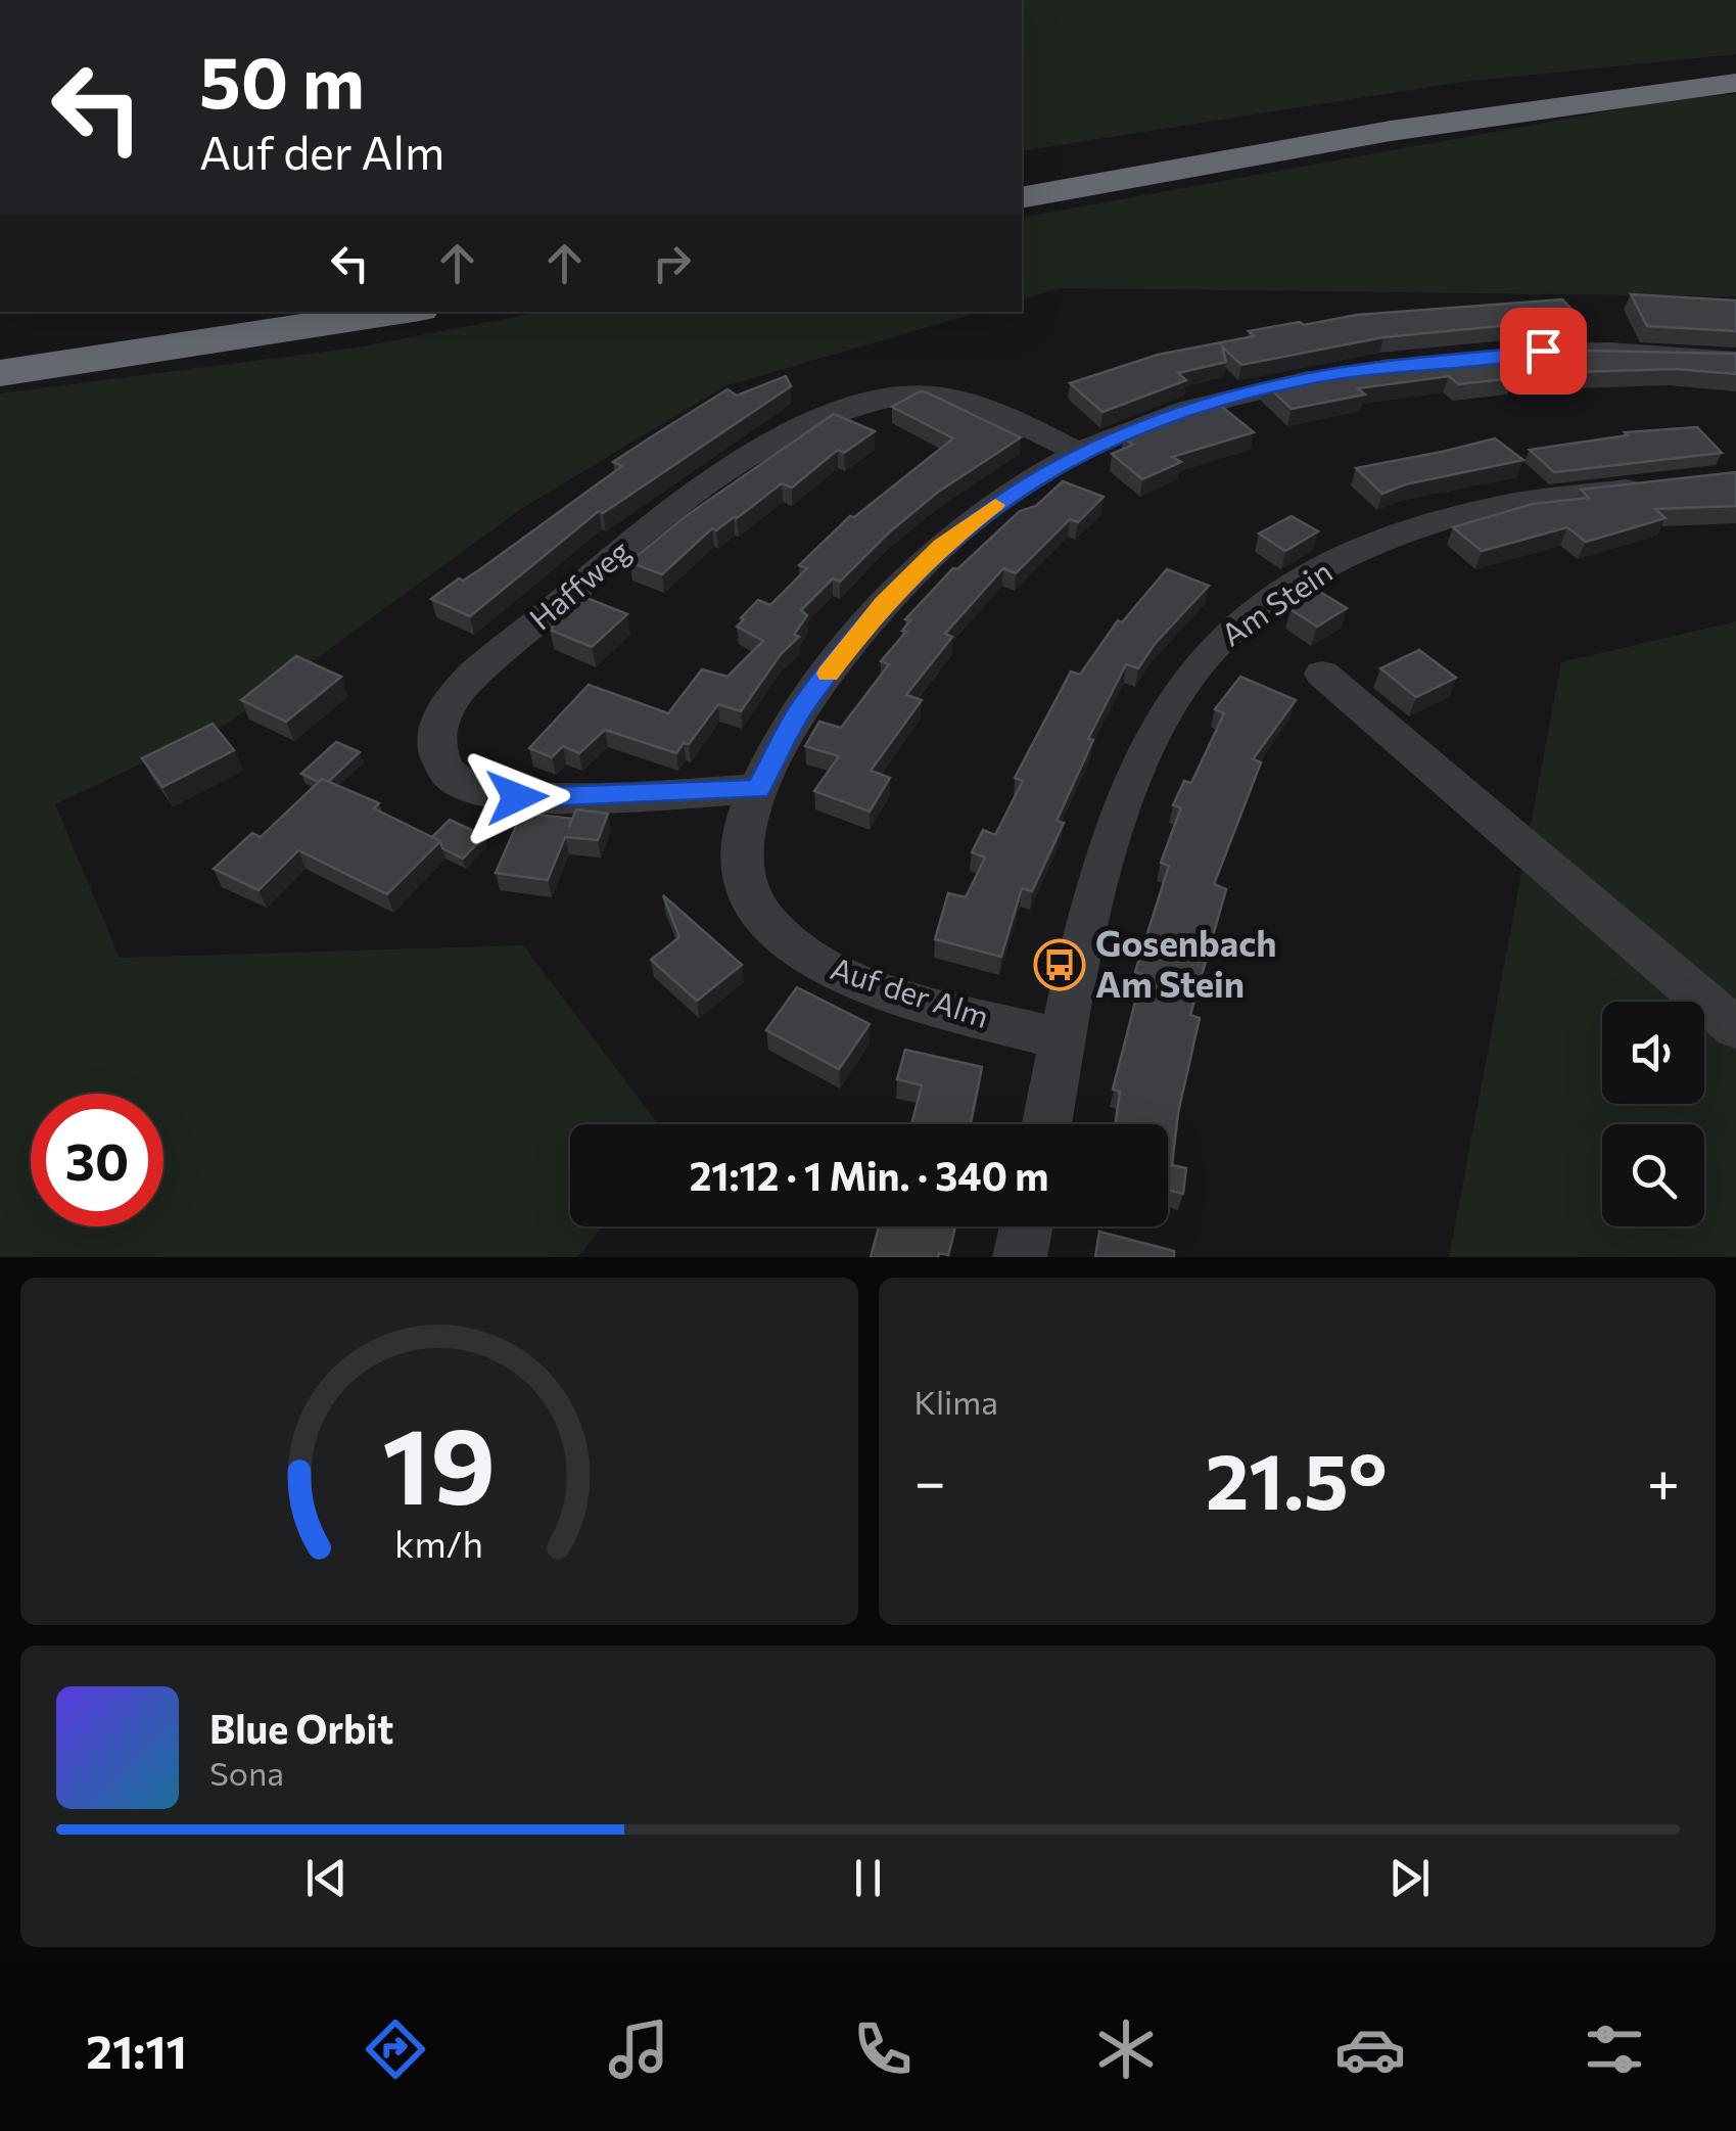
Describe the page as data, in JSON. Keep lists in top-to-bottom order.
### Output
{
  "streets": {
    "street": ["Haffweg", "Am Stein", "Auf der Alm"]
  },
  "crossings": [
    ["Haffweg", "Auf der Alm"],
    ["Am Stein", "Auf der Alm"]
  ],
  "places": {
    "bus stop": ["Gosenbach Am Stein"]
  },
  "page": {
    "turn": ["50 m", "Auf der Alm"],
    "limit": "30",
    "trip": "21:12 · 1 Min. · 340 m",
    "tile": "Klima",
    "heat": ["−", "21.5°", "+"],
    "song": ["Blue Orbit", "Sona"],
    "tabs": "21:11",
    "gauge": ["19", "km/h"]
  }
}
